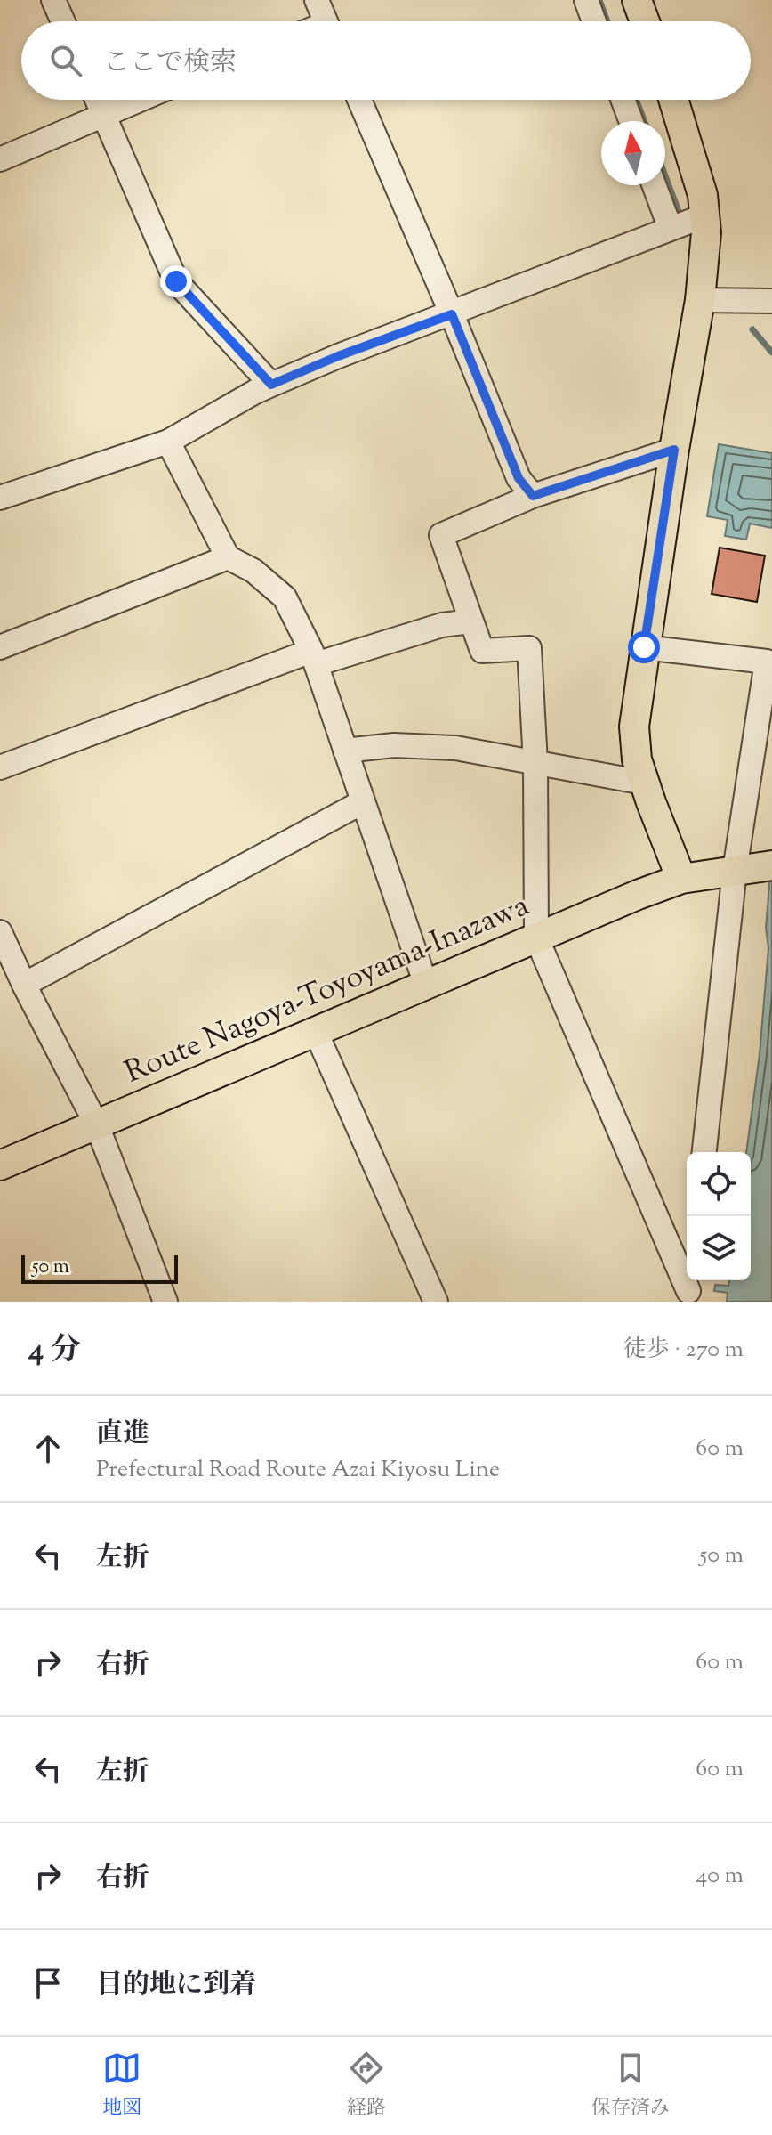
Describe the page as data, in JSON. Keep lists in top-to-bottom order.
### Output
{
  "streets": {
    "main road": ["Route Nagoya-Toyoyama-Inazawa"]
  },
  "scale_bar": "50 m",
  "north": "top",
  "page": {
    "search": "ここで検索",
    "scale": "50 m",
    "heading": ["4 分", "徒歩 · 270 m"],
    "list": [
      ["直進", "Prefectural Road Route Azai Kiyosu Line", "60 m"],
      ["左折", "50 m"],
      ["右折", "60 m"],
      ["左折", "60 m"],
      ["右折", "40 m"],
      "目的地に到着"
    ],
    "nav": ["地図", "経路", "保存済み"]
  }
}
